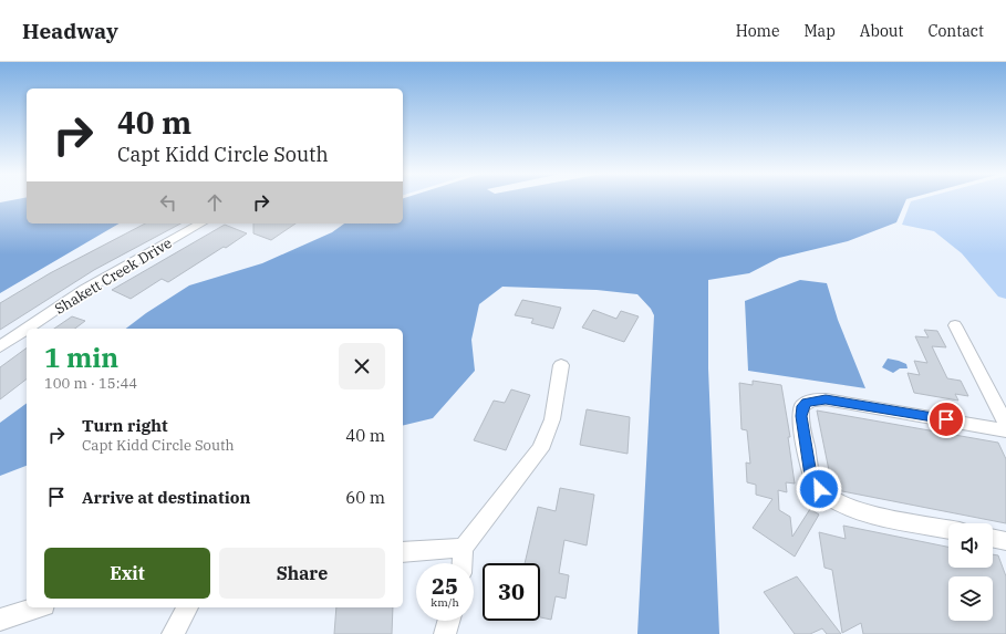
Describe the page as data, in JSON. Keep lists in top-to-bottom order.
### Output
{
  "streets": {
    "street": ["Shakett Creek Drive"]
  },
  "page": {
    "header": "Headway",
    "nav": [
      "Home",
      "Map",
      "About",
      "Contact"
    ],
    "turn": ["40 m", "Capt Kidd Circle South"],
    "heading": ["1 min", "100 m · 15:44"],
    "list": [
      {
        "name": "Turn right",
        "note": "Capt Kidd Circle South",
        "value": "40 m"
      },
      {
        "name": "Arrive at destination",
        "value": "60 m"
      }
    ],
    "buttons": ["Exit", "Share"],
    "speed": "25 km/h",
    "limit": "30"
  }
}
